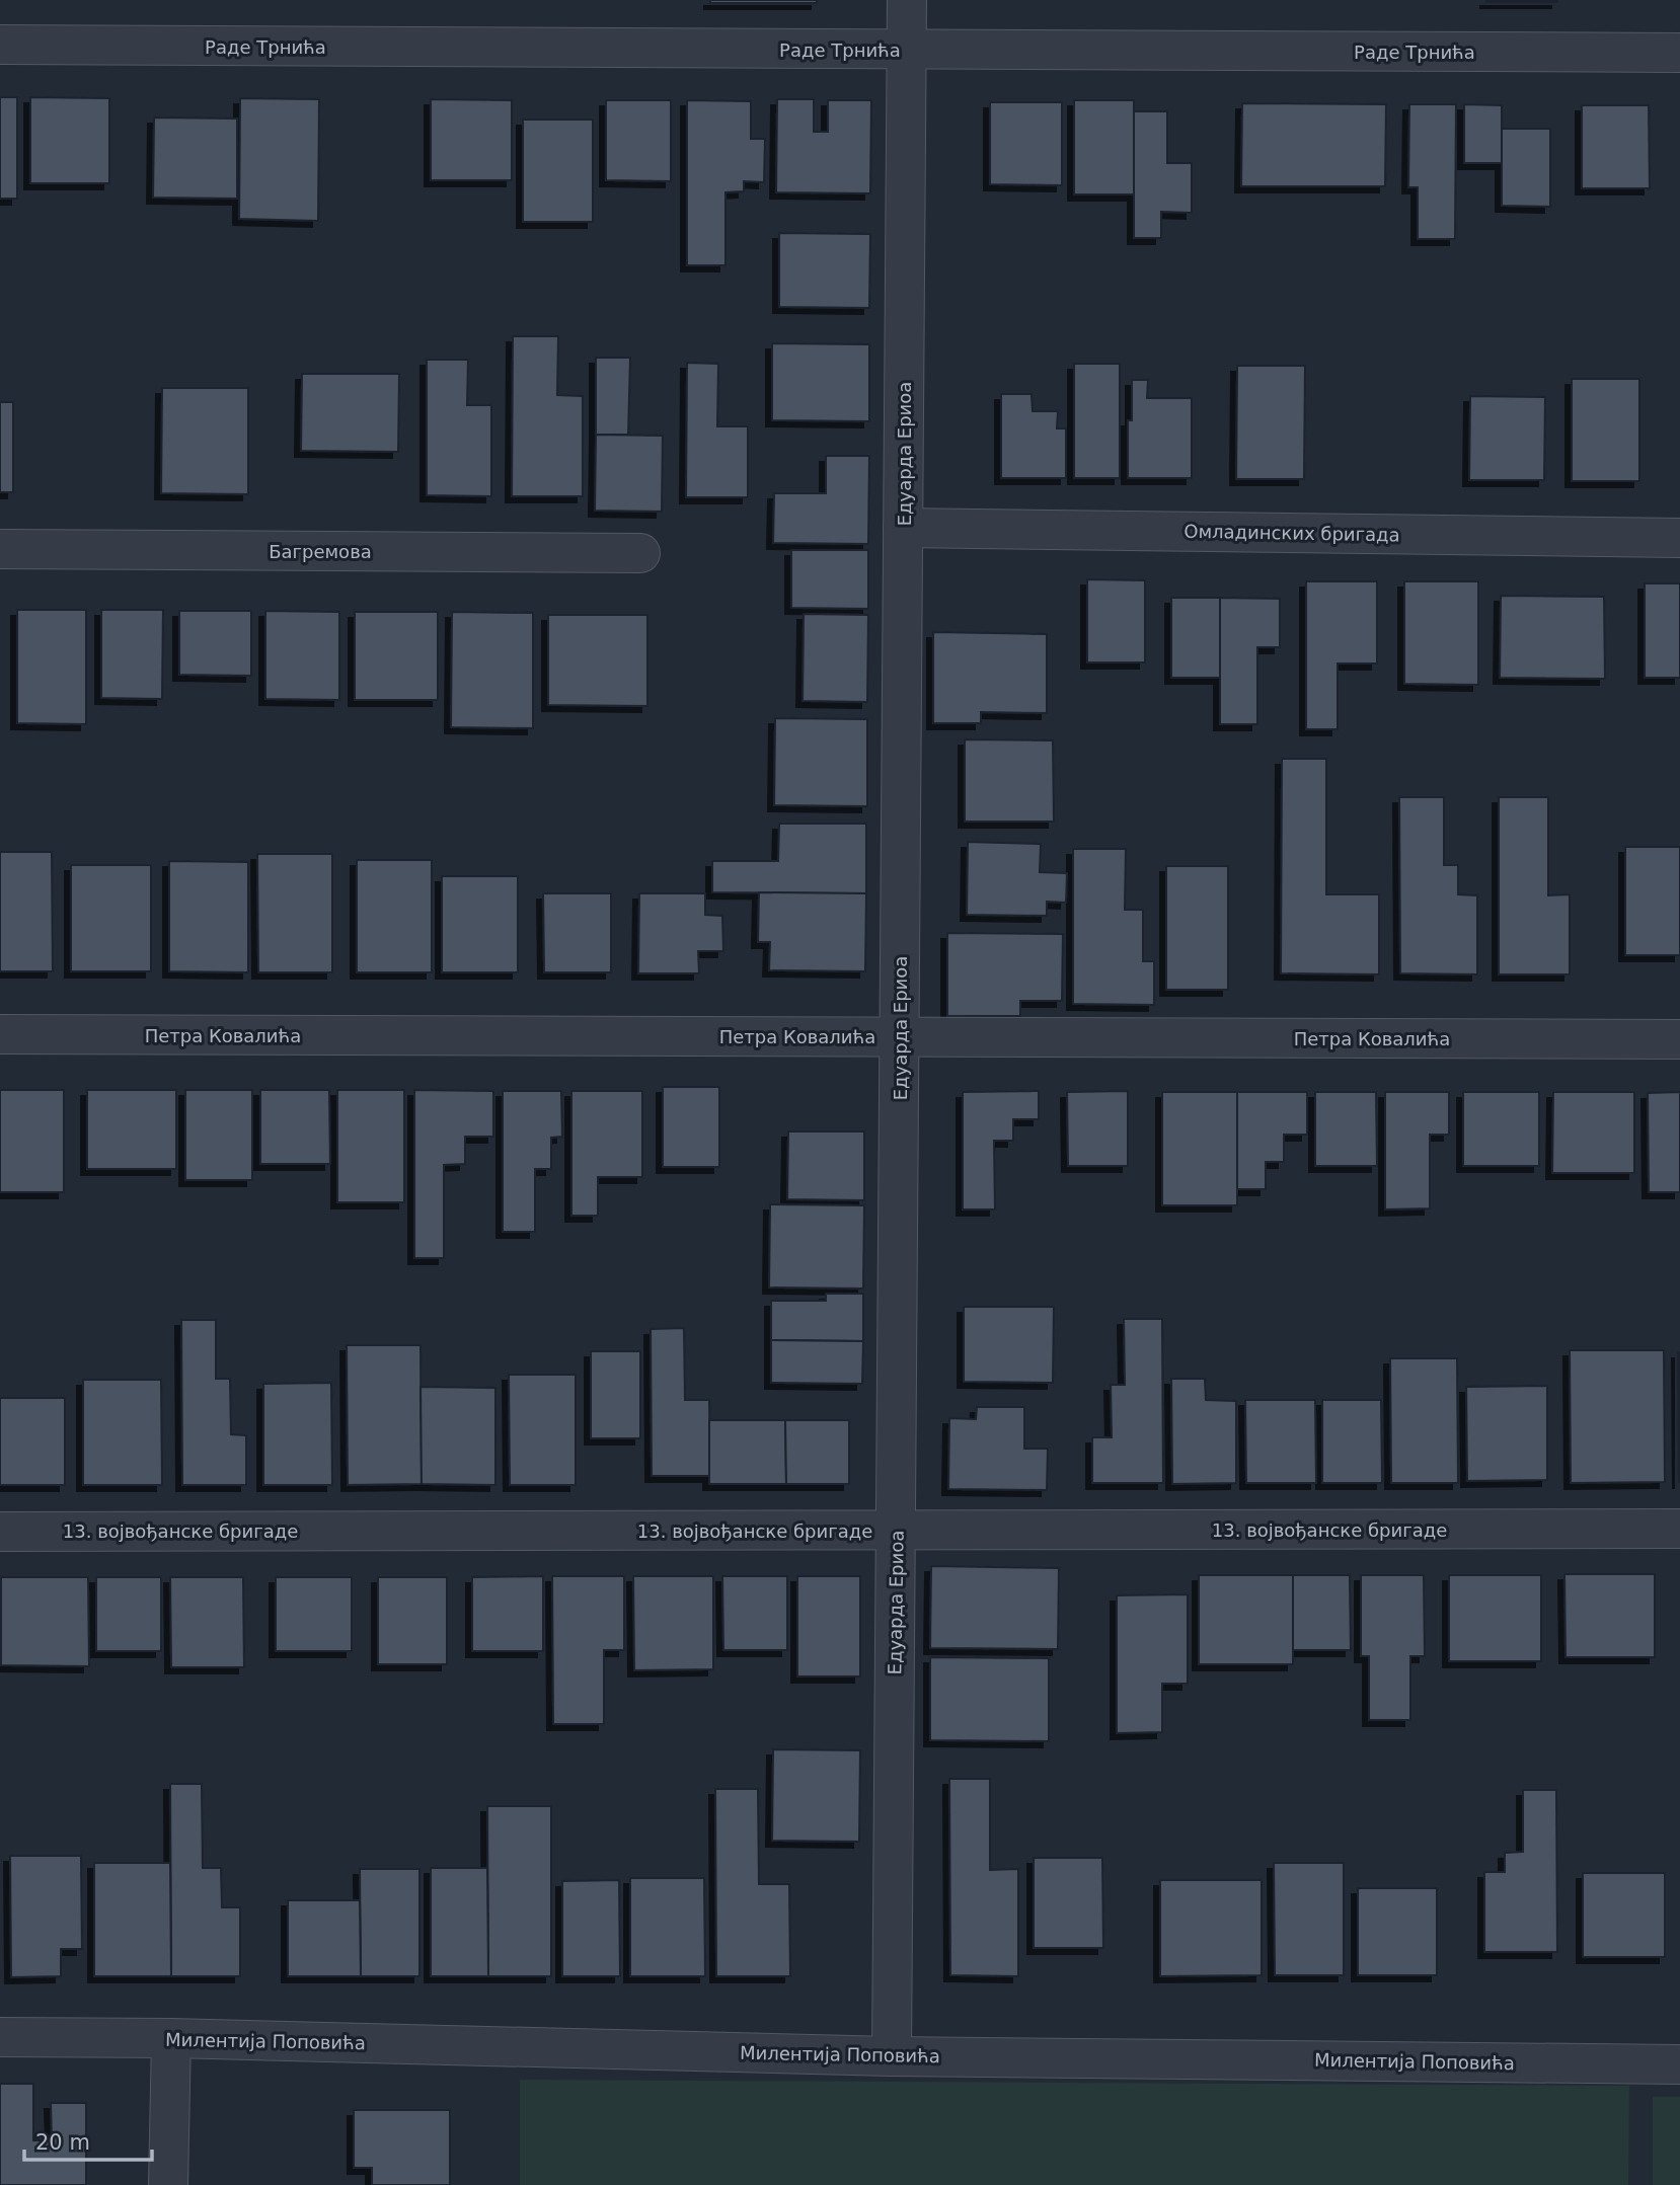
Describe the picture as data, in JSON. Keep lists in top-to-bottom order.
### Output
{
  "streets": {
    "street": [
      "Раде Трнића",
      "Едуарда Ериоа",
      "Омладинских бригада",
      "Багремова",
      "Петра Ковалића",
      "13. војвођанске бригаде",
      "Милентија Поповића"
    ]
  },
  "crossings": [
    ["Раде Трнића", "Едуарда Ериоа"],
    ["Едуарда Ериоа", "Омладинских бригада"],
    ["Едуарда Ериоа", "Петра Ковалића"],
    ["Едуарда Ериоа", "13. војвођанске бригаде"],
    ["Едуарда Ериоа", "Милентија Поповића"]
  ],
  "scale_bar": "20 m"
}
